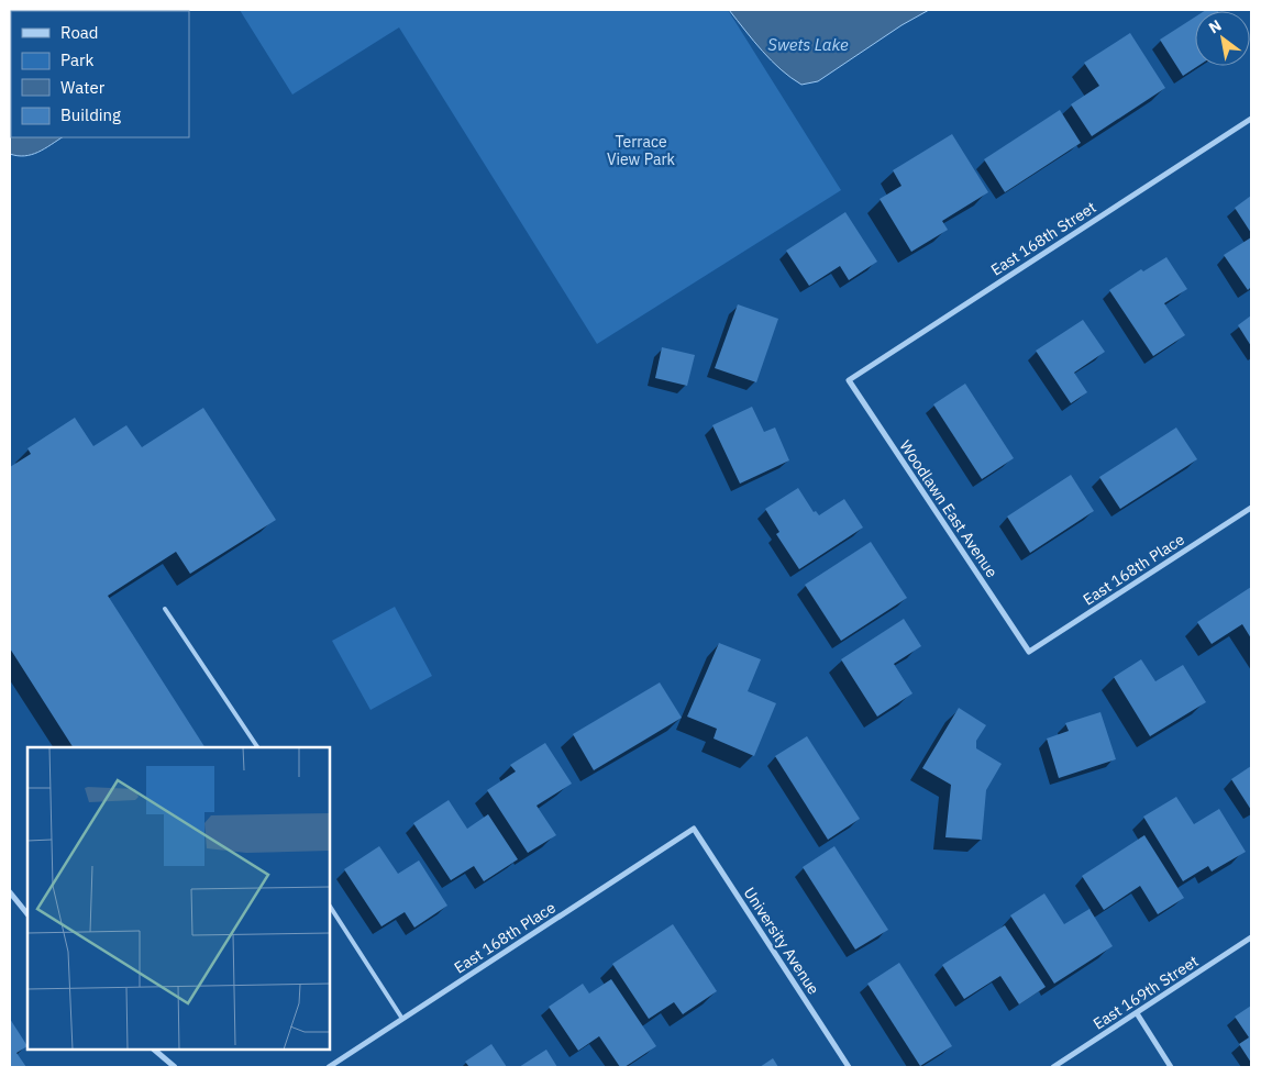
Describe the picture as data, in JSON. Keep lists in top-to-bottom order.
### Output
{
  "streets": {
    "street": [
      "East 168th Street",
      "Woodlawn East Avenue",
      "East 168th Place",
      "University Avenue",
      "East 169th Street"
    ]
  },
  "crossings": [
    ["East 168th Street", "Woodlawn East Avenue"],
    ["Woodlawn East Avenue", "East 168th Place"],
    ["East 168th Place", "University Avenue"]
  ],
  "water": ["Swets Lake"],
  "parks": ["Terrace View Park"],
  "legend": [
    "Road",
    "Park",
    "Water",
    "Building"
  ],
  "north": "top left"
}
